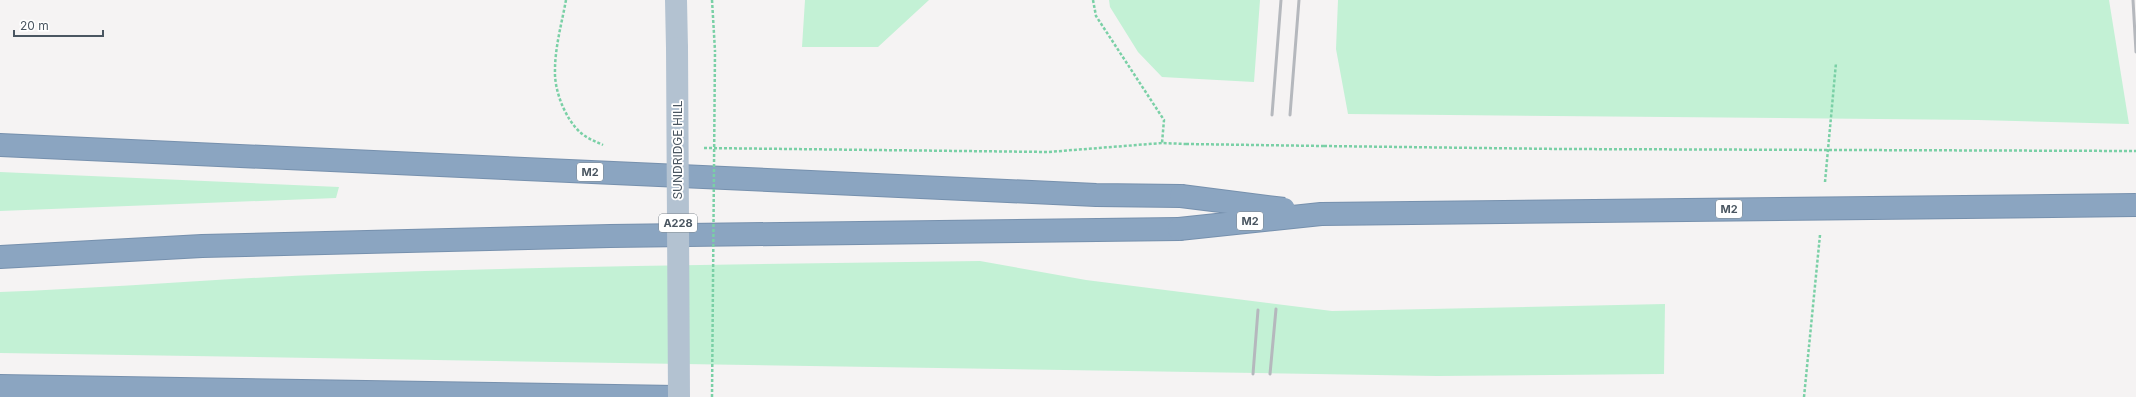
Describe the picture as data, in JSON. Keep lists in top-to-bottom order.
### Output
{
  "streets": {
    "highway": ["M2"],
    "main road": ["SUNDRIDGE HILL", "A228"]
  },
  "scale_bar": "20 m"
}
